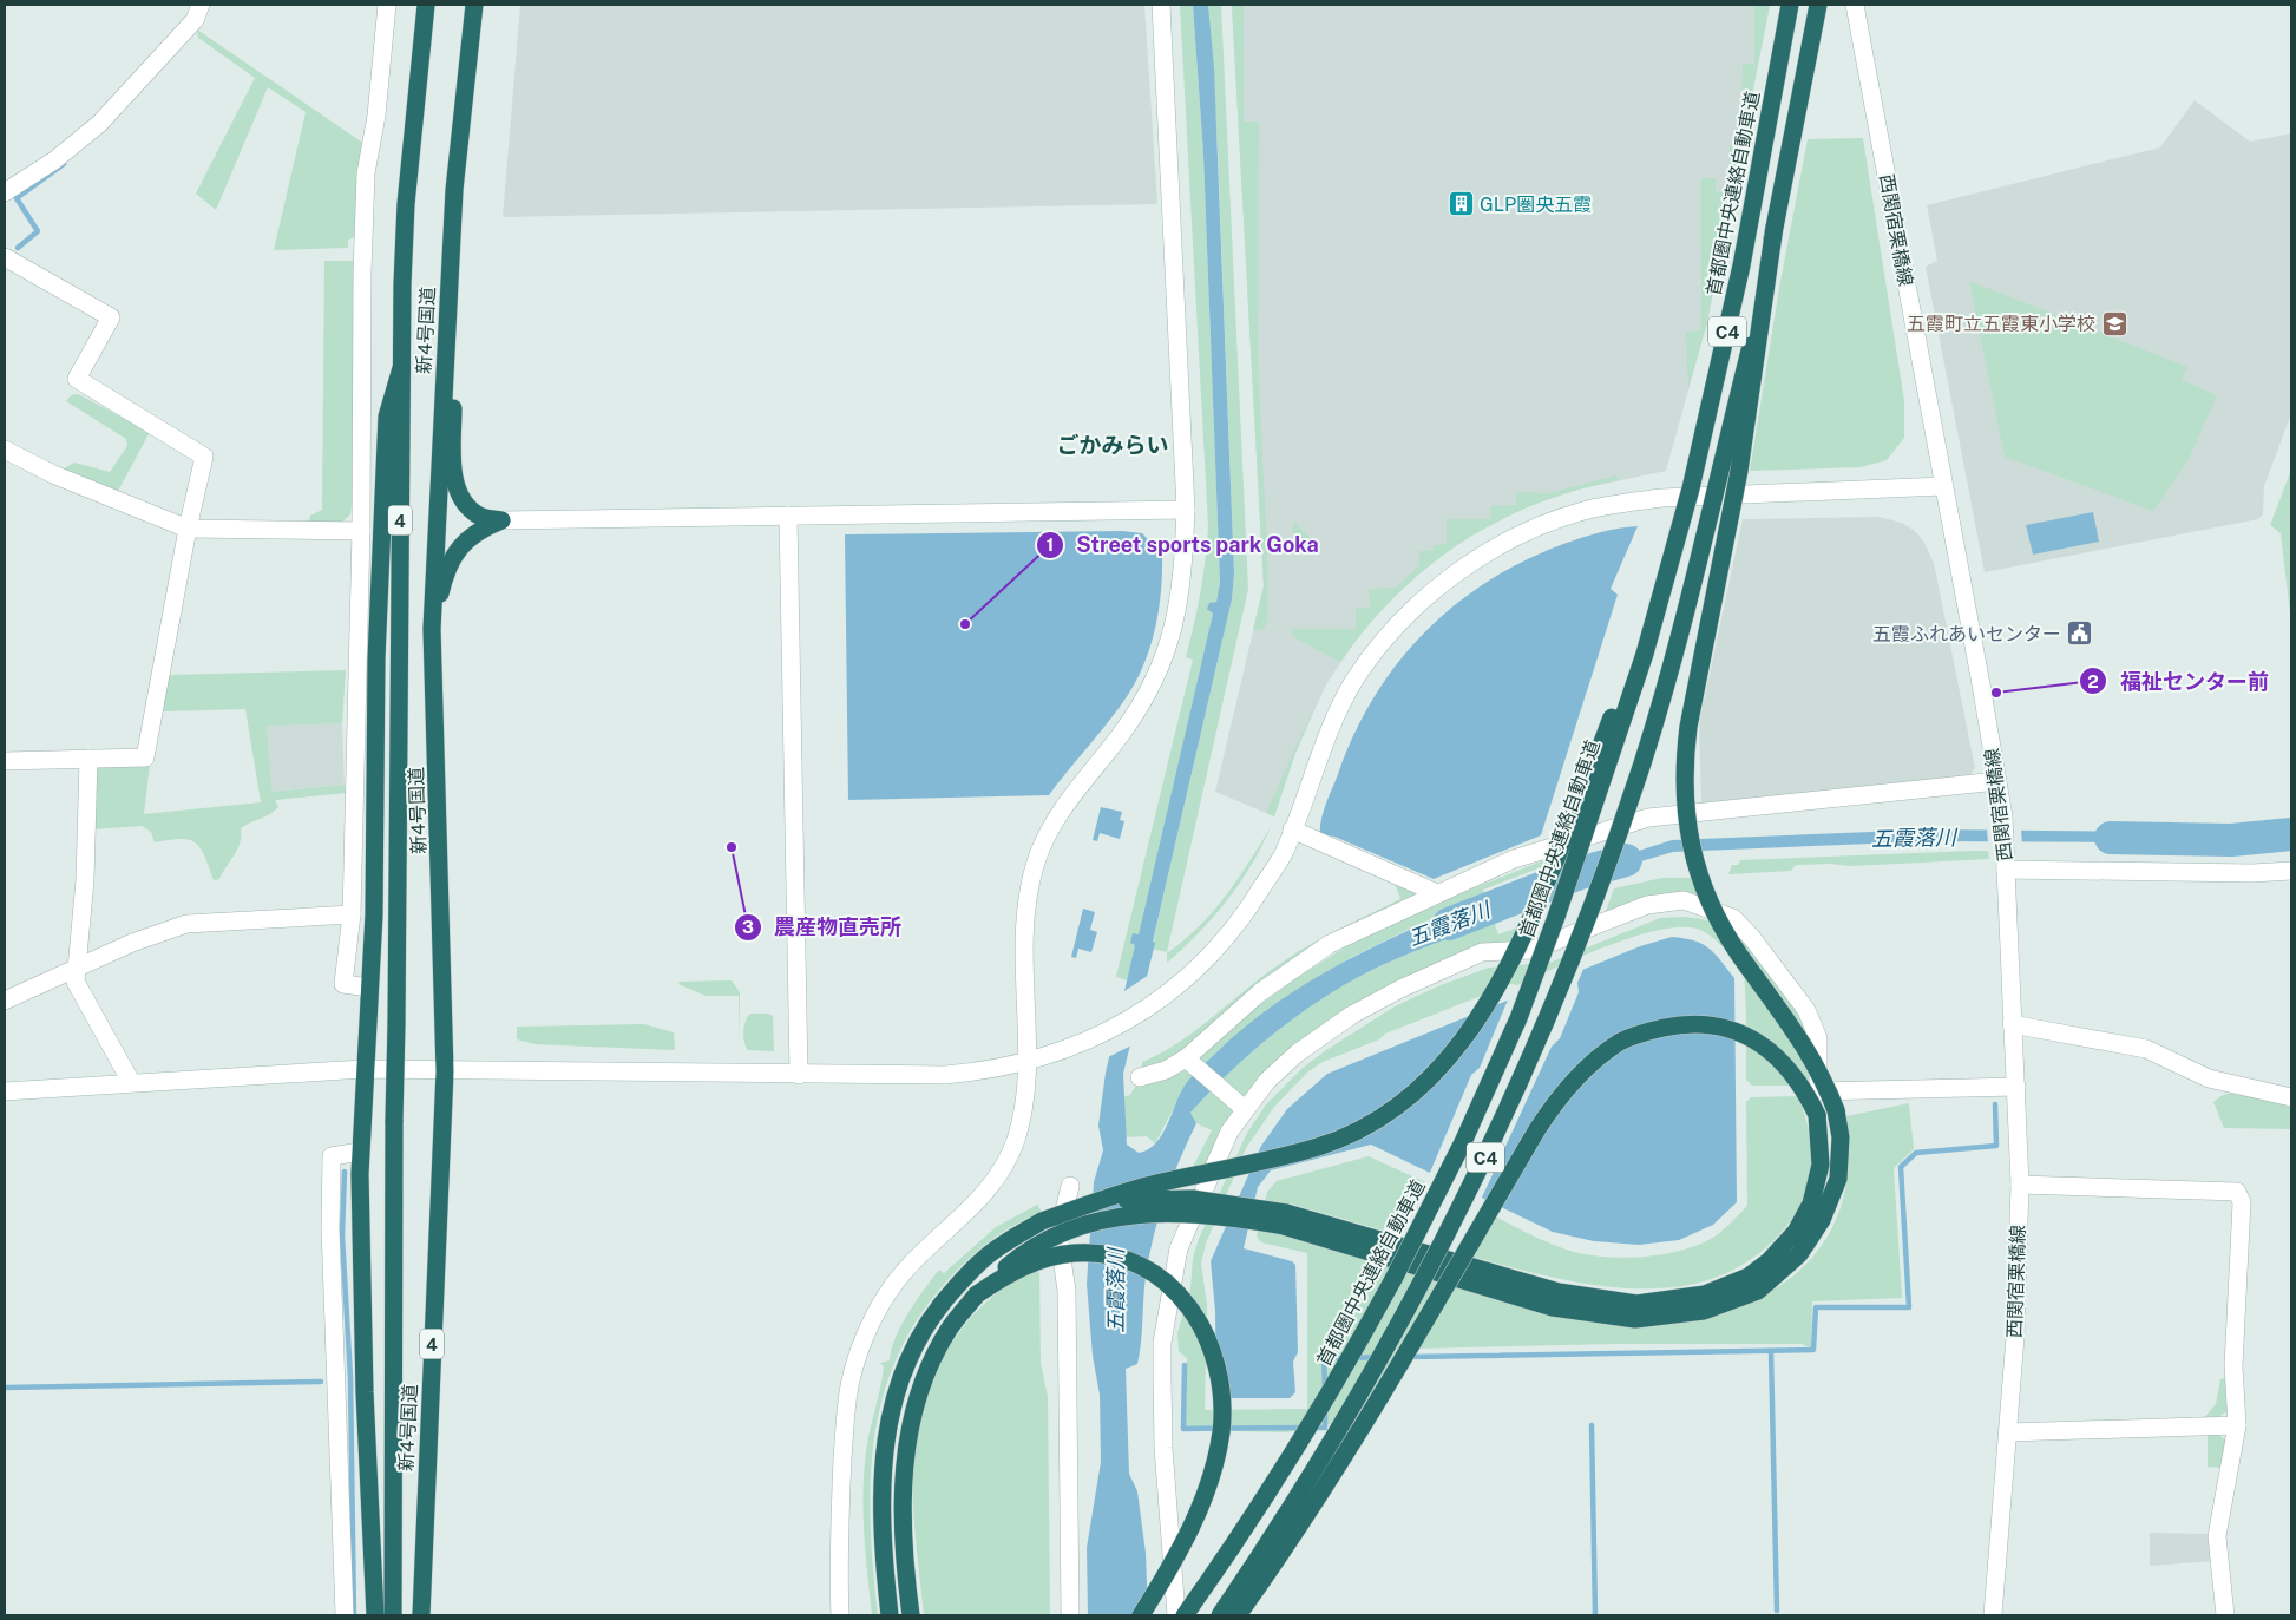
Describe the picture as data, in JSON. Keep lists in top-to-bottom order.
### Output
{
  "streets": {
    "highway": [
      "首都圏中央連絡自動車道",
      "新4号国道",
      "C4",
      "4"
    ],
    "street": ["西関宿栗橋線"]
  },
  "districts": ["ごかみらい"],
  "water": ["五霞落川"],
  "places": {
    "building": ["GLP圏央五霞"],
    "school or university": ["五霞町立五霞東小学校"],
    "other": ["Street sports park Goka", "福祉センター前", "農産物直売所"],
    "public building": ["五霞ふれあいセンター"]
  }
}
